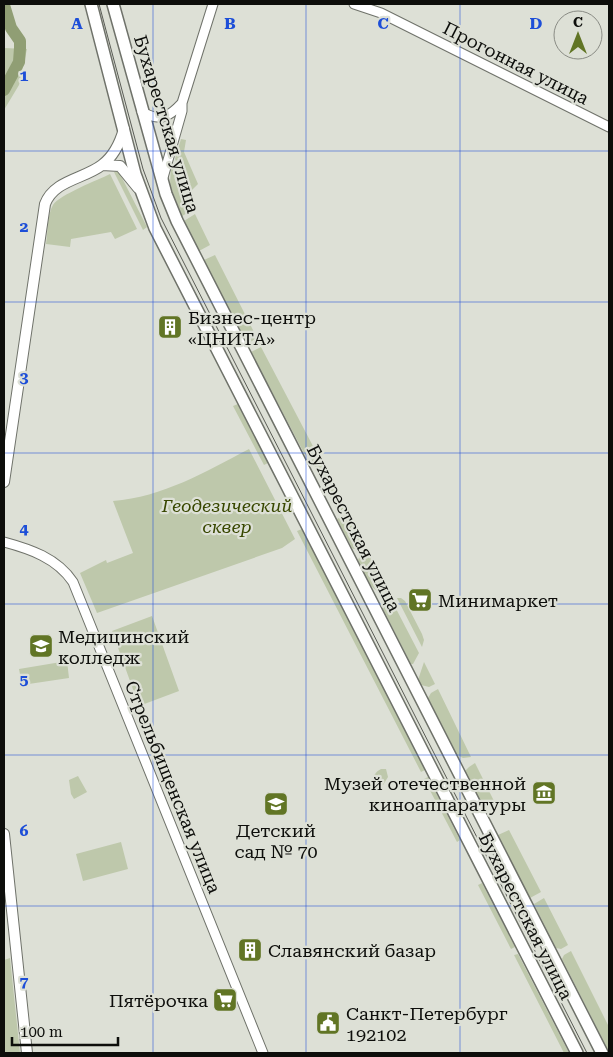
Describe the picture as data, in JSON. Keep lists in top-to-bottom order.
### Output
{
  "streets": {
    "main road": ["Бухарестская улица"],
    "street": ["Прогонная улица", "Стрельбищенская улица"]
  },
  "parks": ["Геодезический сквер"],
  "places": {
    "building": ["Бизнес-центр «ЦНИТА»", "Славянский базар"],
    "supermarket": ["Минимаркет", "Пятёрочка"],
    "school or university": ["Медицинский колледж", "Детский сад № 70"],
    "museum": ["Музей отечественной киноаппаратуры"],
    "public building": ["Санкт-Петербург 192102"]
  },
  "scale_bar": "100 m",
  "north": "top",
  "grid": {
    "columns": [
      "A",
      "B",
      "C",
      "D"
    ],
    "rows": [
      "1",
      "2",
      "3",
      "4",
      "5",
      "6",
      "7"
    ]
  }
}
